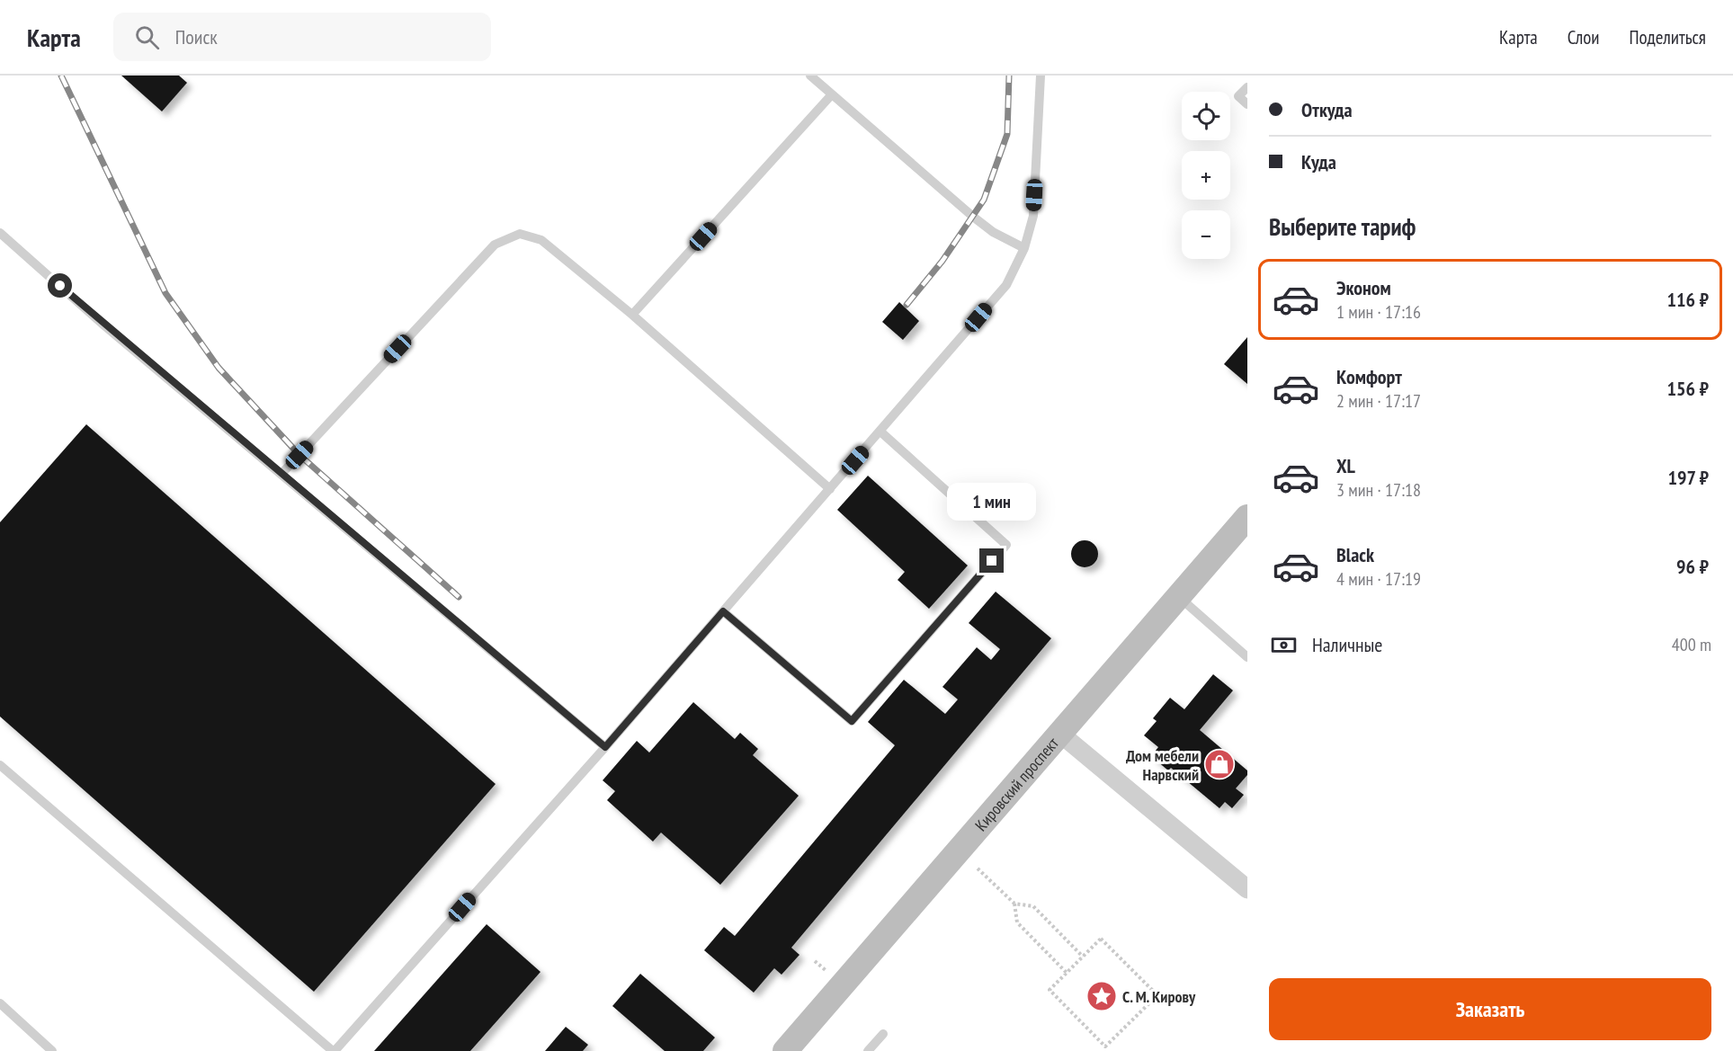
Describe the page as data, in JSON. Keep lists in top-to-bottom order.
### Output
{
  "streets": {
    "main road": ["Кировский проспект"]
  },
  "places": {
    "shop": ["Дом мебели Нарвский"],
    "place": ["С. М. Кирову"]
  },
  "page": {
    "header": "Карта",
    "search": "Поиск",
    "nav": ["Карта", "Слои", "Поделиться"],
    "banner": ["Откуда", "Куда"],
    "map_buttons": ["+", "−"],
    "heading": "Выберите тариф",
    "list": [
      {
        "name": "Эконом",
        "note": "1 мин · 17:16",
        "value": "116 ₽"
      },
      {
        "name": "Комфорт",
        "note": "2 мин · 17:17",
        "value": "156 ₽"
      },
      {
        "name": "XL",
        "note": "3 мин · 17:18",
        "value": "197 ₽"
      },
      {
        "name": "Black",
        "note": "4 мин · 17:19",
        "value": "96 ₽"
      }
    ],
    "bubble": "1 мин",
    "pay": ["Наличные", "400 m"],
    "buttons": "Заказать"
  }
}
